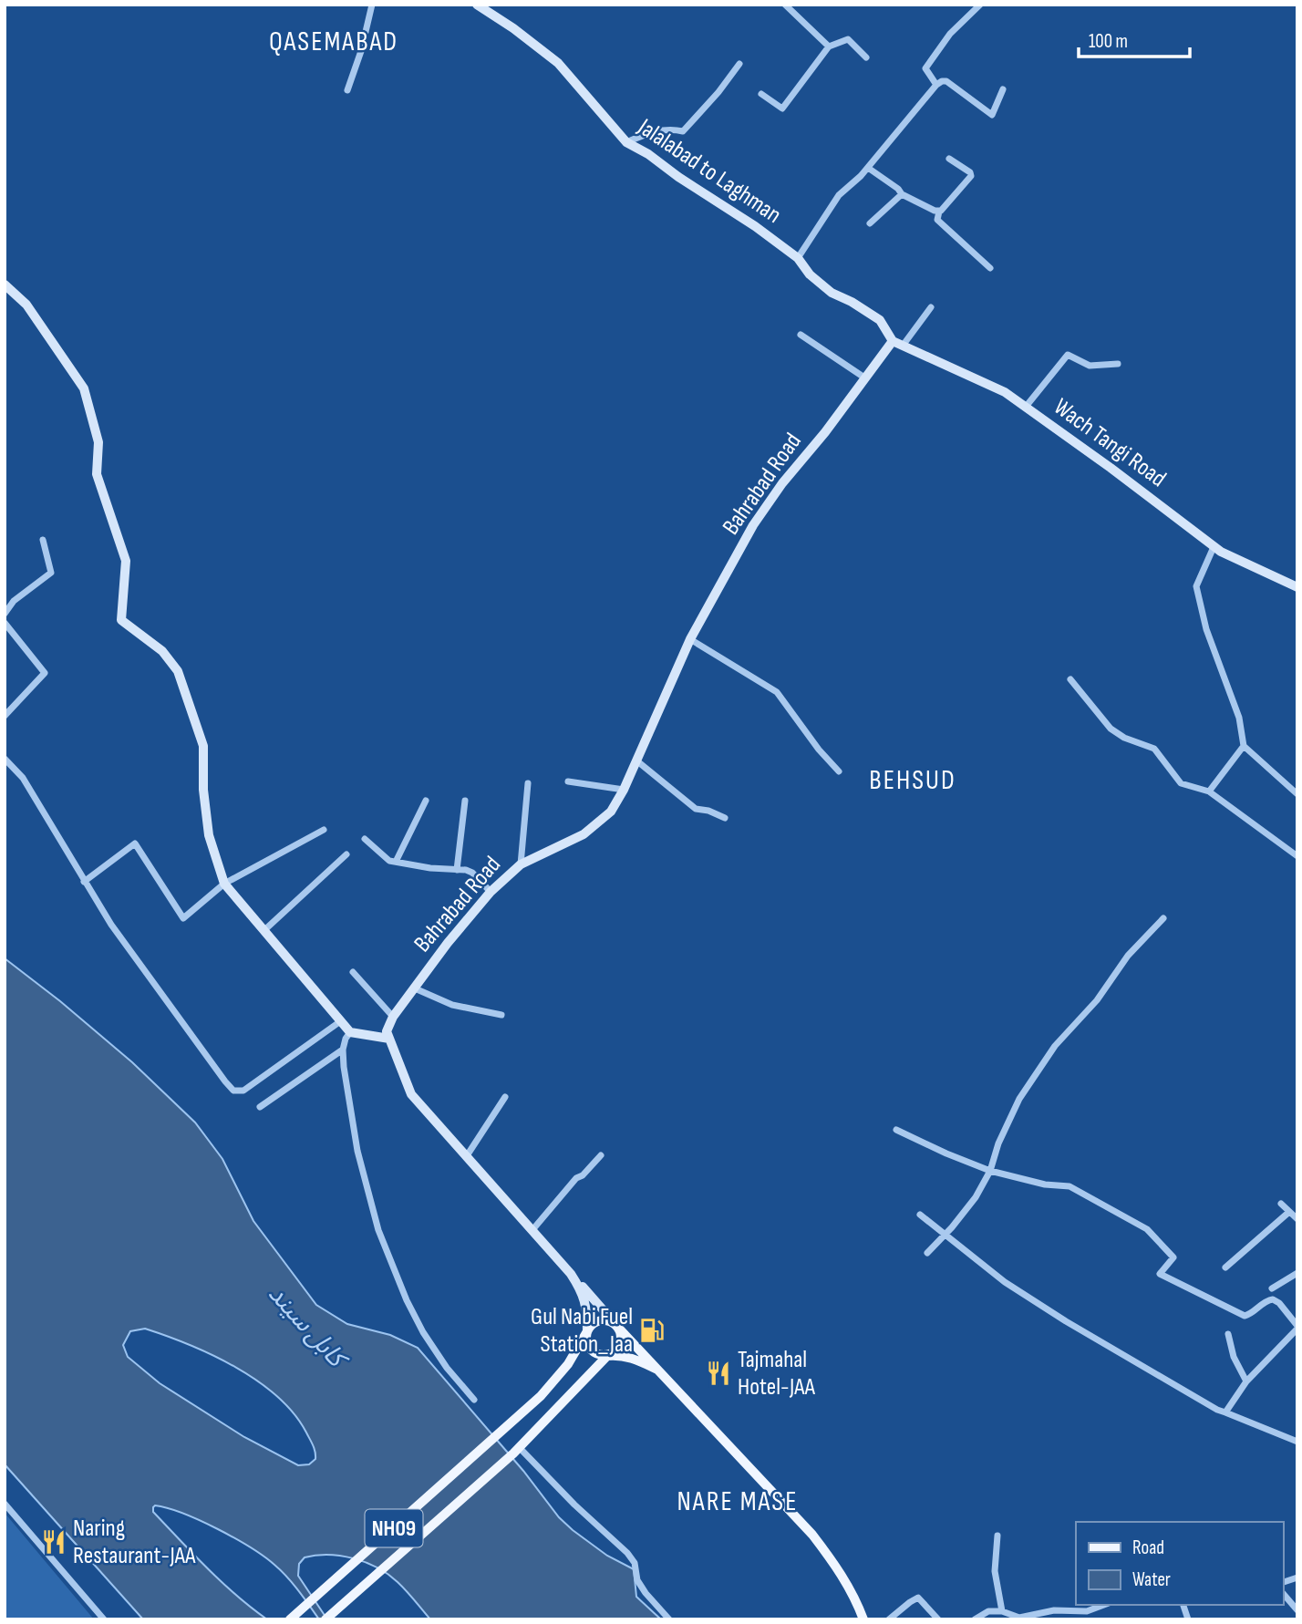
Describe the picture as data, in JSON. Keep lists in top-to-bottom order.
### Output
{
  "streets": {
    "main road": [
      "Jalalabad to Laghman",
      "Wach Tangi Road",
      "Bahrabad Road",
      "NH09"
    ]
  },
  "crossings": [
    ["Jalalabad to Laghman", "Wach Tangi Road"],
    ["Jalalabad to Laghman", "Bahrabad Road"],
    ["Wach Tangi Road", "Bahrabad Road"]
  ],
  "districts": ["QASEMABAD", "BEHSUD", "NARE MASE"],
  "water": ["کابل سيند"],
  "places": {
    "fuel station": ["Gul Nabi Fuel Station_Jaa"],
    "restaurant": ["Tajmahal Hotel-JAA", "Naring Restaurant-JAA"]
  },
  "legend": ["Road", "Water"],
  "scale_bar": "100 m"
}
